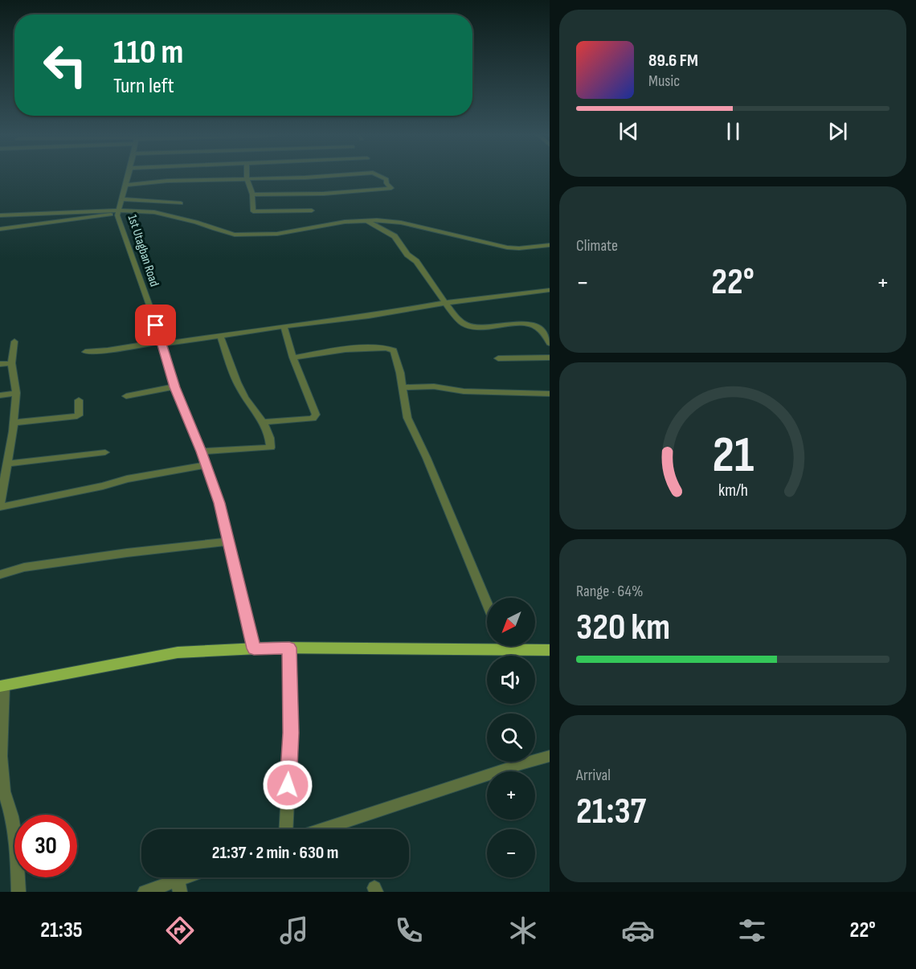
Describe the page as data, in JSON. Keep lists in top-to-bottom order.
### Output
{
  "streets": {
    "street": ["1st Utagban Road"]
  },
  "north": "bottom left",
  "page": {
    "turn": ["110 m", "Turn left"],
    "song": ["89.6 FM", "Music"],
    "tile": [
      "Climate",
      ["Range · 64%", "320 km"],
      ["Arrival", "21:37"]
    ],
    "heat": ["−", "22°", "+"],
    "map_buttons": ["+", "−"],
    "limit": "30",
    "trip": "21:37 · 2 min · 630 m",
    "tabs": ["21:35", "22°"],
    "gauge": ["21", "km/h"]
  }
}
